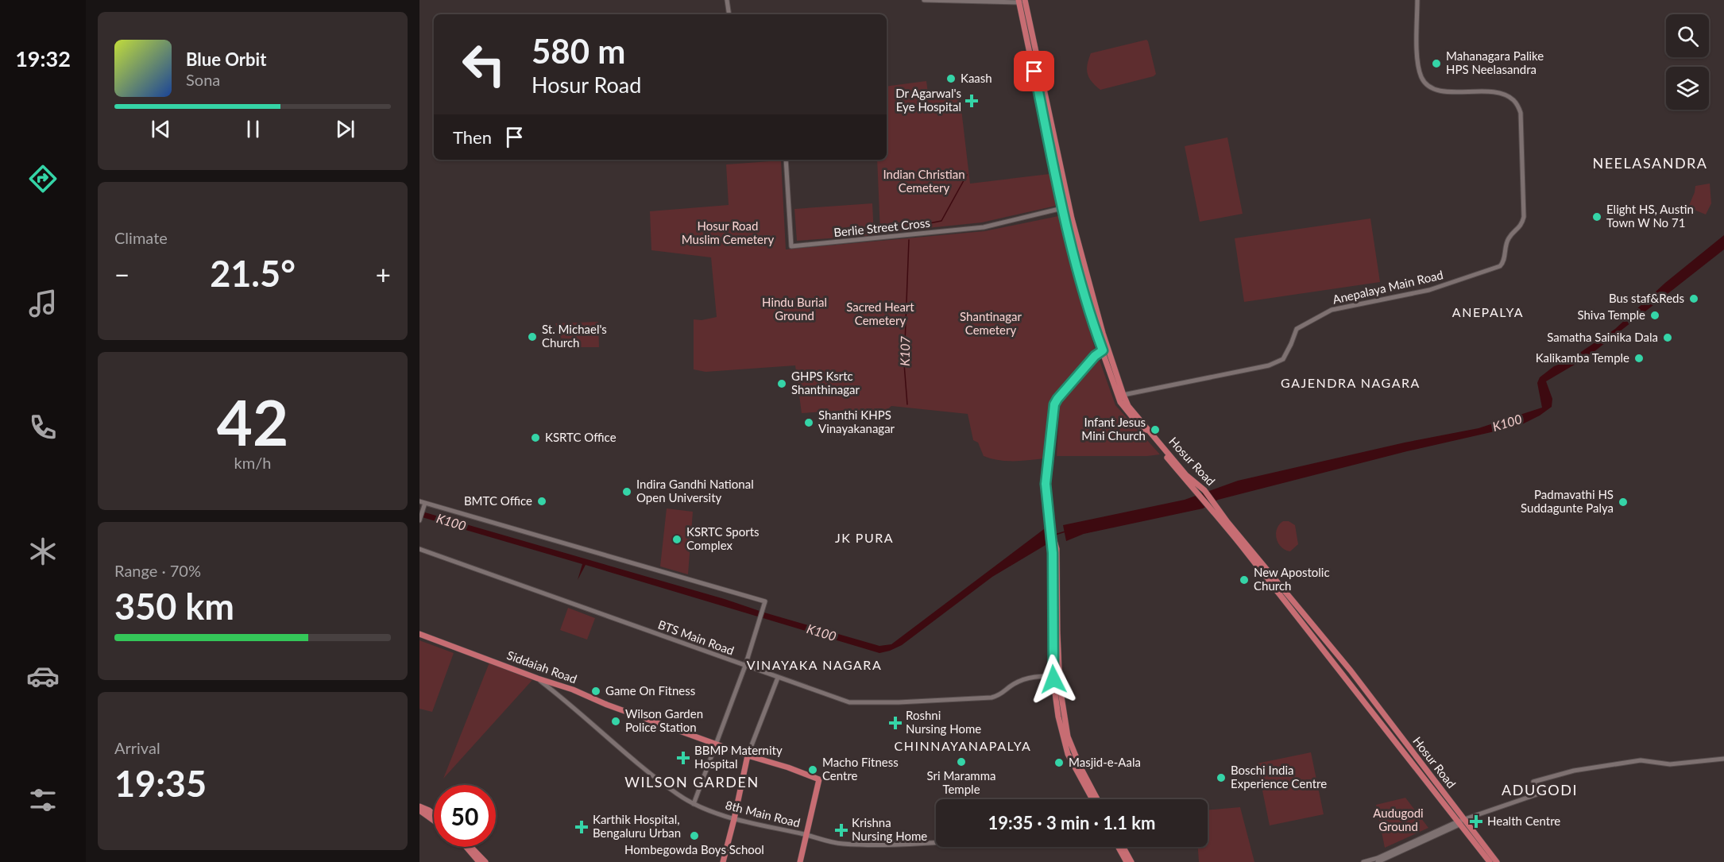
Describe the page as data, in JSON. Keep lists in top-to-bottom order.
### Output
{
  "streets": {
    "main road": ["Hosur Road", "Siddaiah Road"],
    "street": [
      "Berlie Street Cross",
      "Anepalaya Main Road",
      "BTS Main Road",
      "8th Main Road"
    ]
  },
  "crossings": [
    ["Berlie Street Cross", "Hosur Road"],
    ["Anepalaya Main Road", "Hosur Road"],
    ["Siddaiah Road", "8th Main Road"]
  ],
  "districts": [
    "NEELASANDRA",
    "ANEPALYA",
    "GAJENDRA NAGARA",
    "JK PURA",
    "VINAYAKA NAGARA",
    "CHINNAYANAPALYA",
    "WILSON GARDEN",
    "ADUGODI"
  ],
  "water": ["K107", "K100"],
  "parks": [
    "Indian Christian Cemetery",
    "Hosur Road Muslim Cemetery",
    "Hindu Burial Ground",
    "Sacred Heart Cemetery",
    "Shantinagar Cemetery",
    "Audugodi Ground"
  ],
  "places": {
    "other": [
      "Mahanagara Palike HPS Neelasandra",
      "Kaash",
      "Elight HS, Austin Town W No 71",
      "Bus staf&Reds",
      "Shiva Temple",
      "St. Michael's Church",
      "Samatha Sainika Dala",
      "Kalikamba Temple",
      "GHPS Ksrtc Shanthinagar",
      "Shanthi KHPS Vinayakanagar",
      "Infant Jesus Mini Church",
      "KSRTC Office",
      "Indira Gandhi National Open University",
      "BMTC Office",
      "Padmavathi HS Suddagunte Palya",
      "KSRTC Sports Complex",
      "New Apostolic Church",
      "Game On Fitness",
      "Wilson Garden Police Station",
      "Sri Maramma Temple",
      "Masjid-e-Aala",
      "Macho Fitness Centre",
      "Boschi India Experience Centre",
      "Hombegowda Boys School"
    ],
    "health": [
      "Dr Agarwal's Eye Hospital",
      "Roshni Nursing Home",
      "BBMP Maternity Hospital",
      "Health Centre",
      "Karthik Hospital, Bengaluru Urban",
      "Krishna Nursing Home"
    ]
  },
  "page": {
    "tabs": "19:32",
    "turn": ["580 m", "Hosur Road"],
    "song": ["Blue Orbit", "Sona"],
    "then": "Then",
    "tile": [
      "Climate",
      ["42", "km/h"],
      ["Range · 70%", "350 km"],
      ["Arrival", "19:35"]
    ],
    "heat": ["−", "21.5°", "+"],
    "limit": "50",
    "trip": "19:35 · 3 min · 1.1 km"
  }
}
